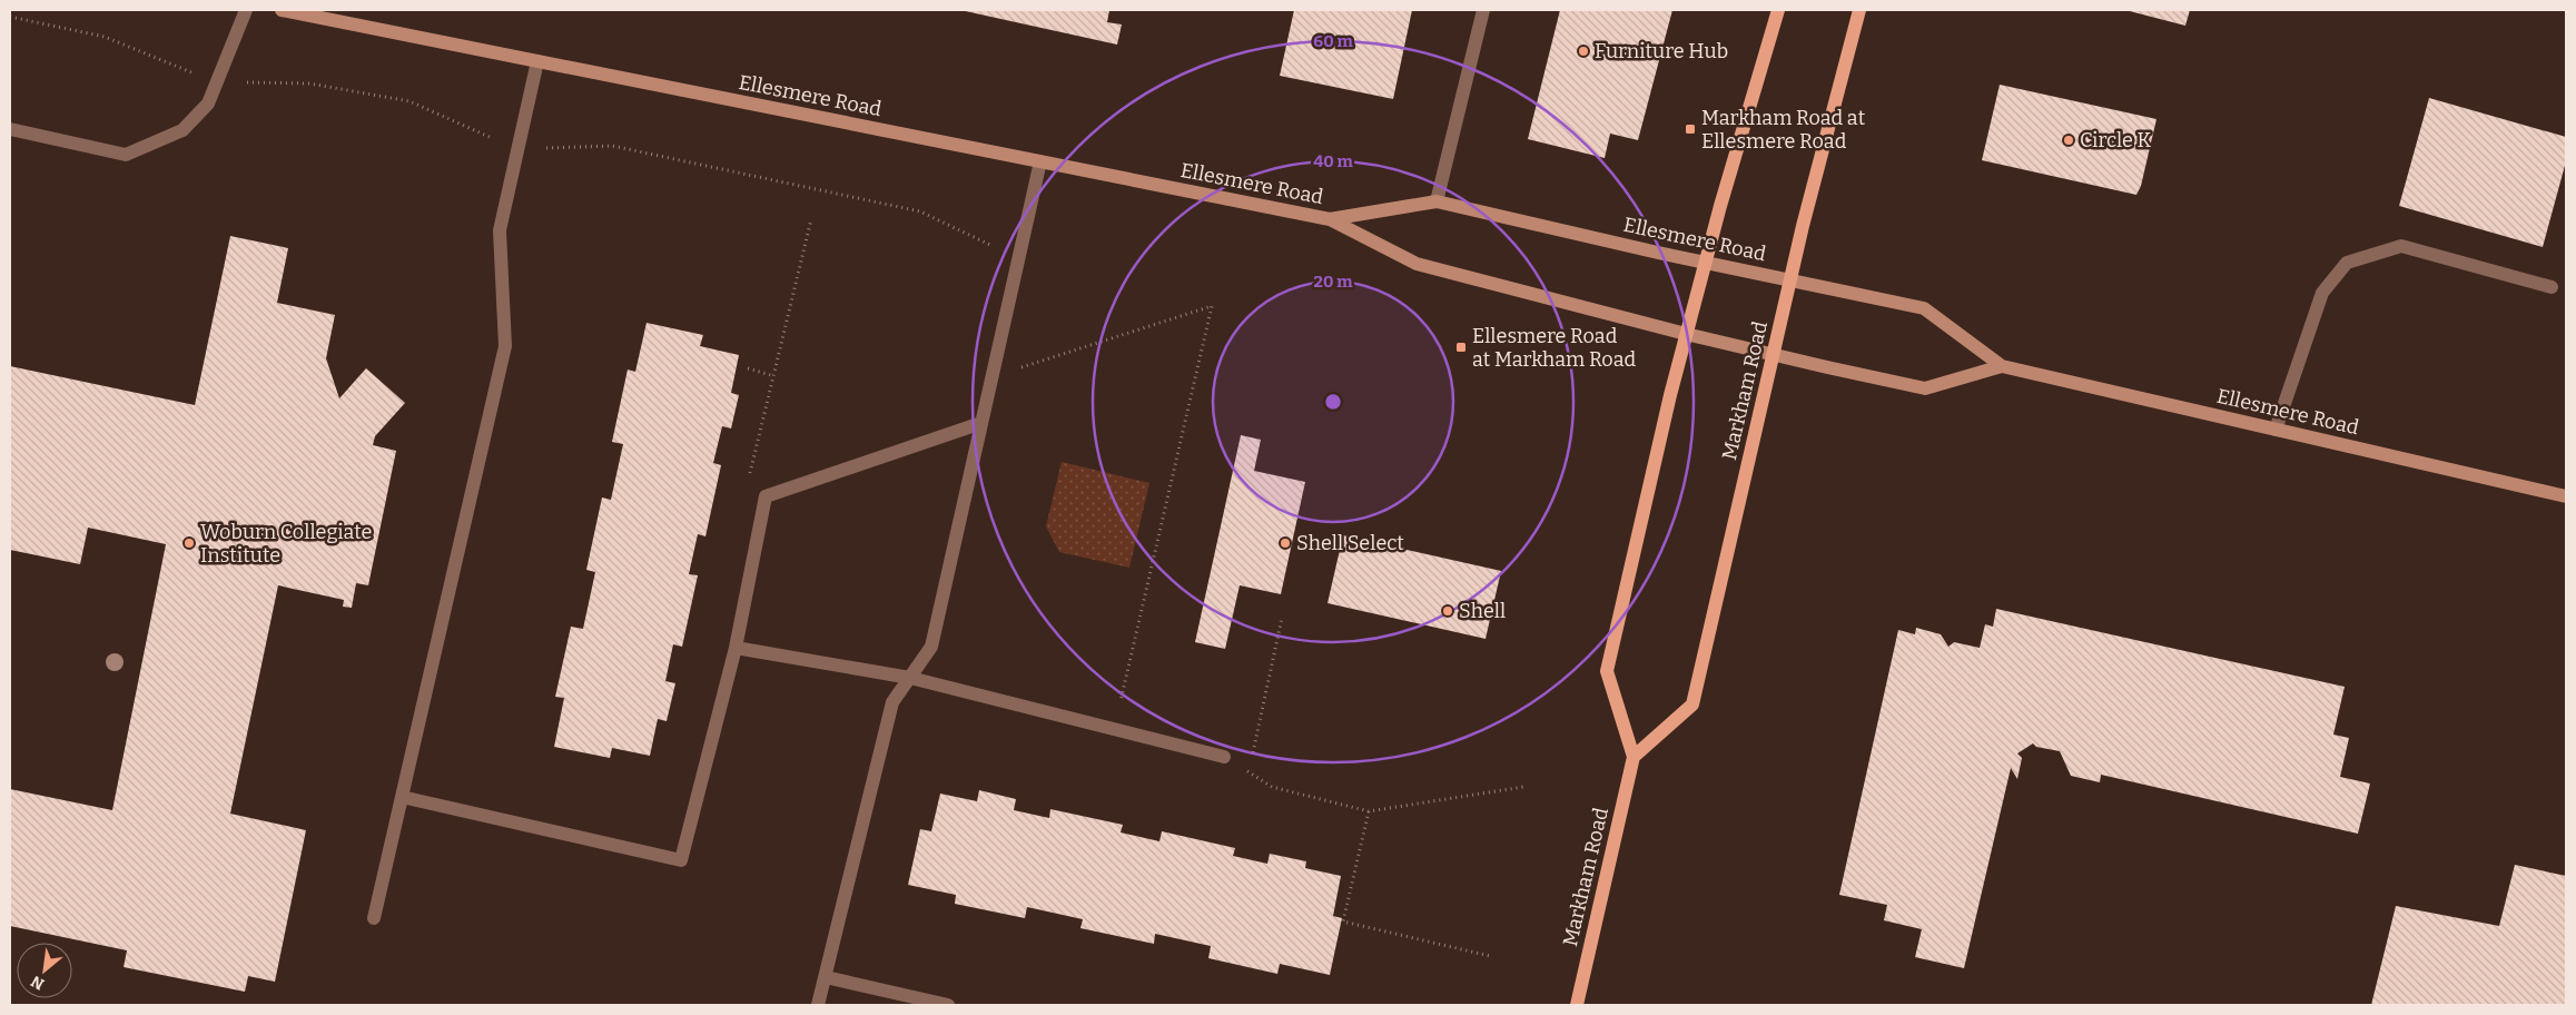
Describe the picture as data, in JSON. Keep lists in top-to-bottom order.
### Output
{
  "streets": {
    "main road": ["Ellesmere Road", "Markham Road"]
  },
  "crossings": [
    ["Ellesmere Road", "Markham Road"]
  ],
  "places": {
    "other": [
      "Furniture Hub",
      "Circle K",
      "Woburn Collegiate Institute",
      "Shell Select",
      "Shell"
    ],
    "transit": ["Markham Road at Ellesmere Road", "Ellesmere Road at Markham Road"]
  },
  "north": "bottom left",
  "rings": ["60 m", "40 m", "20 m"]
}
